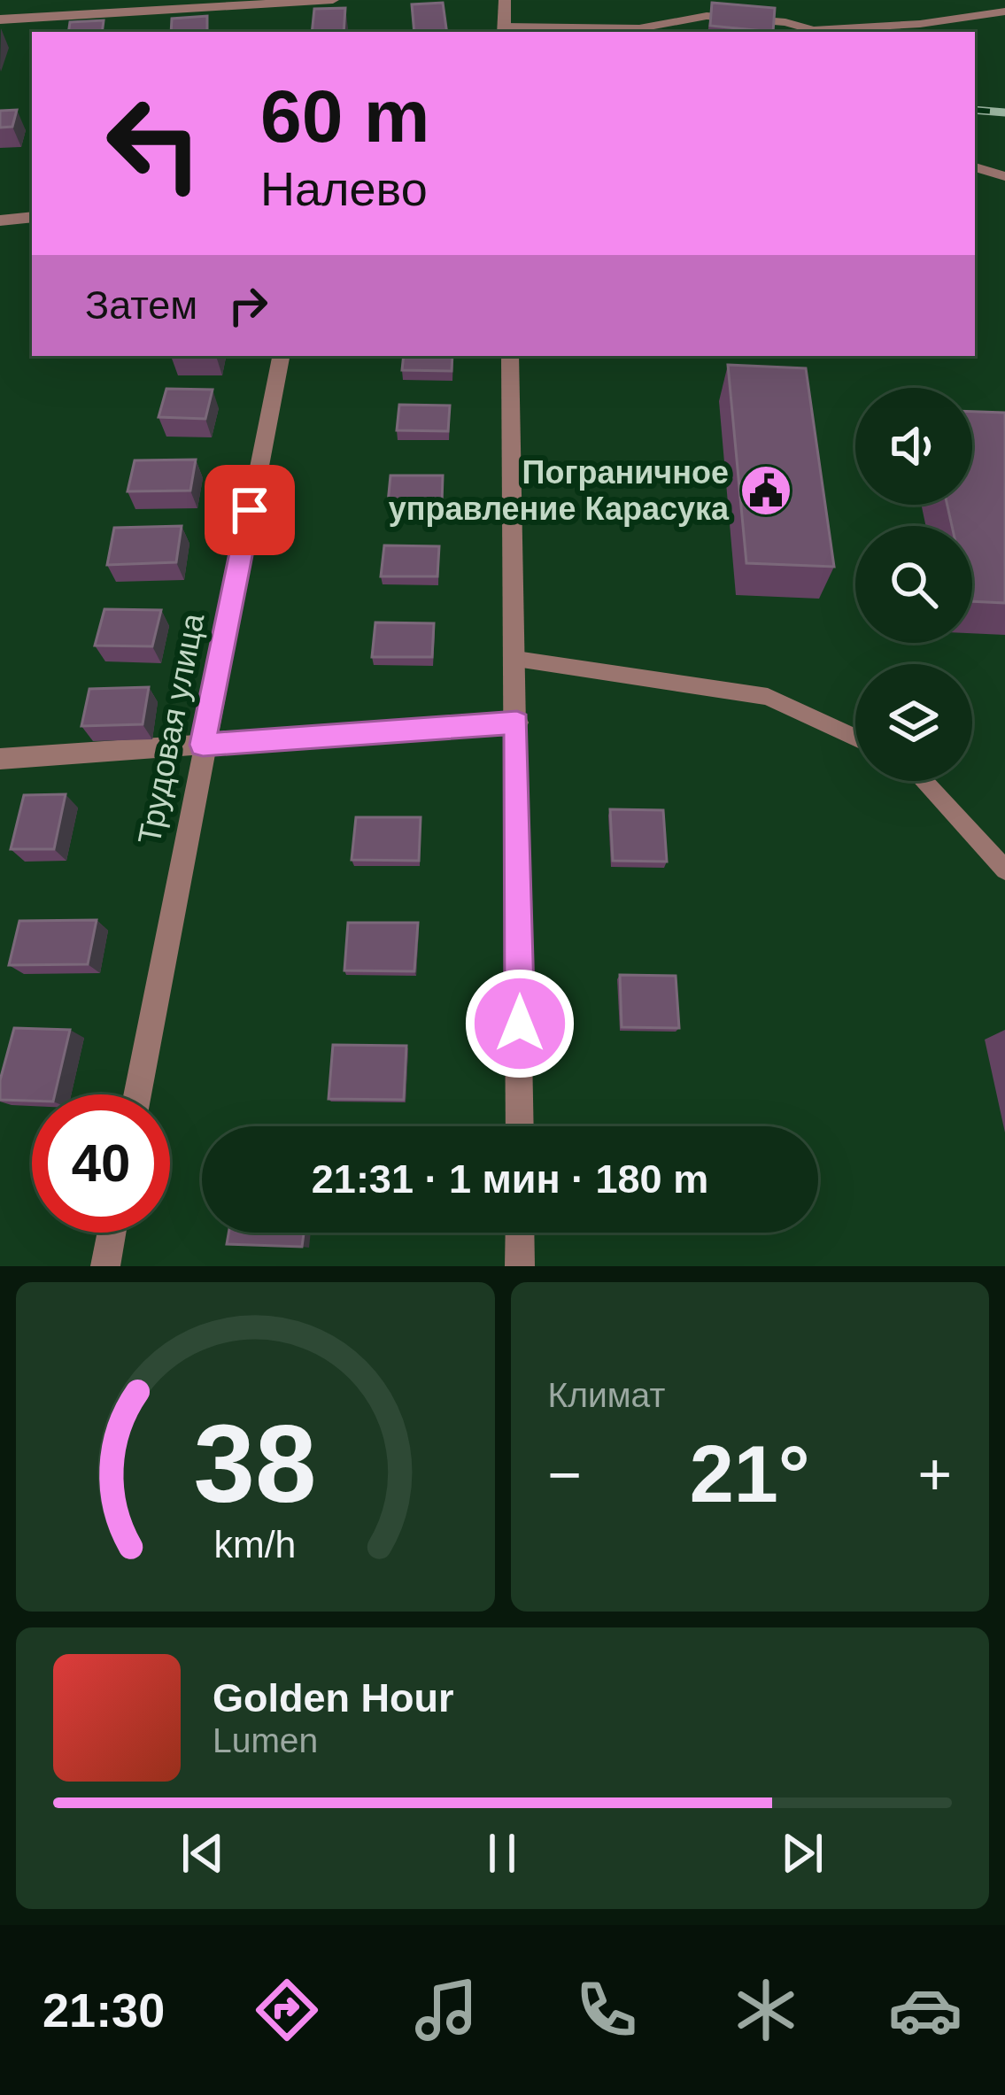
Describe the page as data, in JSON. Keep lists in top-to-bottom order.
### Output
{
  "streets": {
    "street": ["Трудовая улица"]
  },
  "places": {
    "public building": ["Пограничное управление Карасука"]
  },
  "page": {
    "turn": ["60 m", "Налево"],
    "then": "Затем",
    "limit": "40",
    "trip": "21:31 · 1 мин · 180 m",
    "tile": "Климат",
    "heat": ["−", "21°", "+"],
    "song": ["Golden Hour", "Lumen"],
    "tabs": "21:30",
    "gauge": ["38", "km/h"]
  }
}
